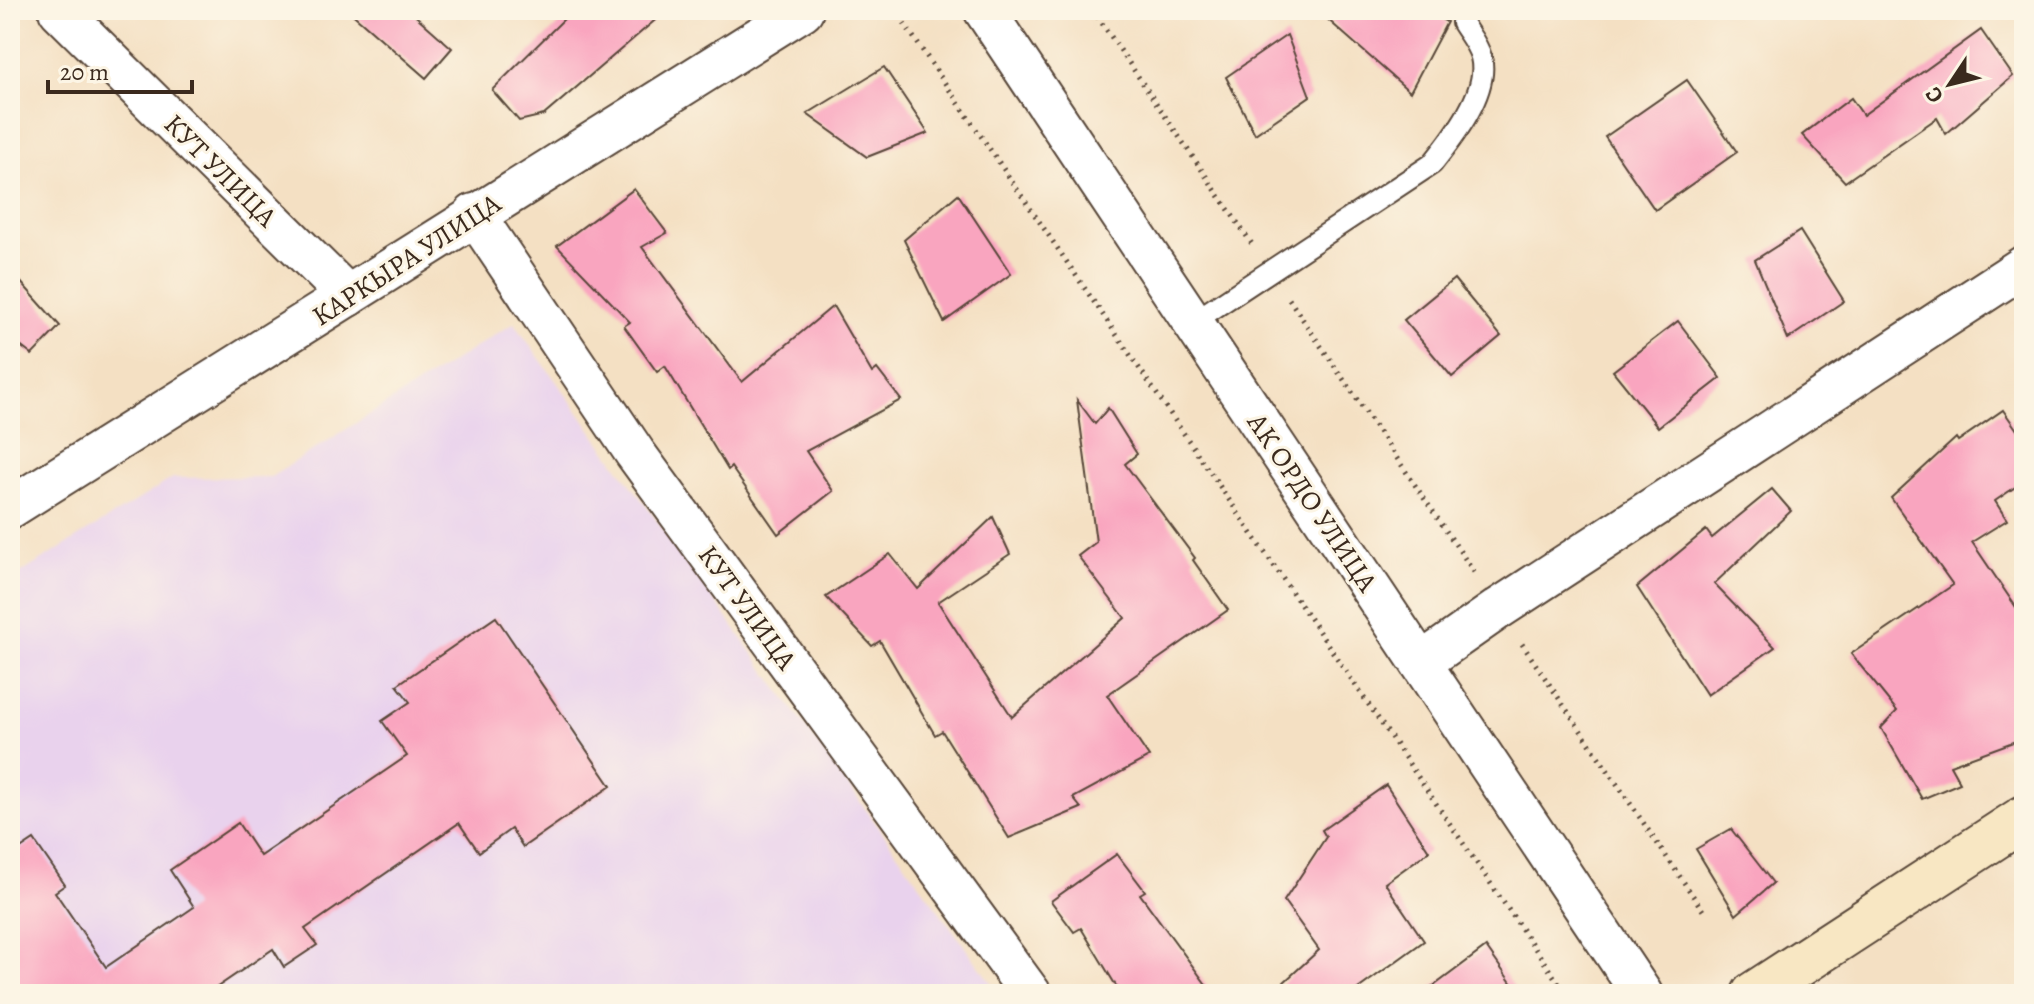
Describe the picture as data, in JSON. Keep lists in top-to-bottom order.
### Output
{
  "streets": {
    "street": ["КУТ УЛИЦА", "КАРКЫРА УЛИЦА", "АК ОРДО УЛИЦА"]
  },
  "crossings": [
    ["КУТ УЛИЦА", "КАРКЫРА УЛИЦА"]
  ],
  "scale_bar": "20 m",
  "north": "bottom left"
}
